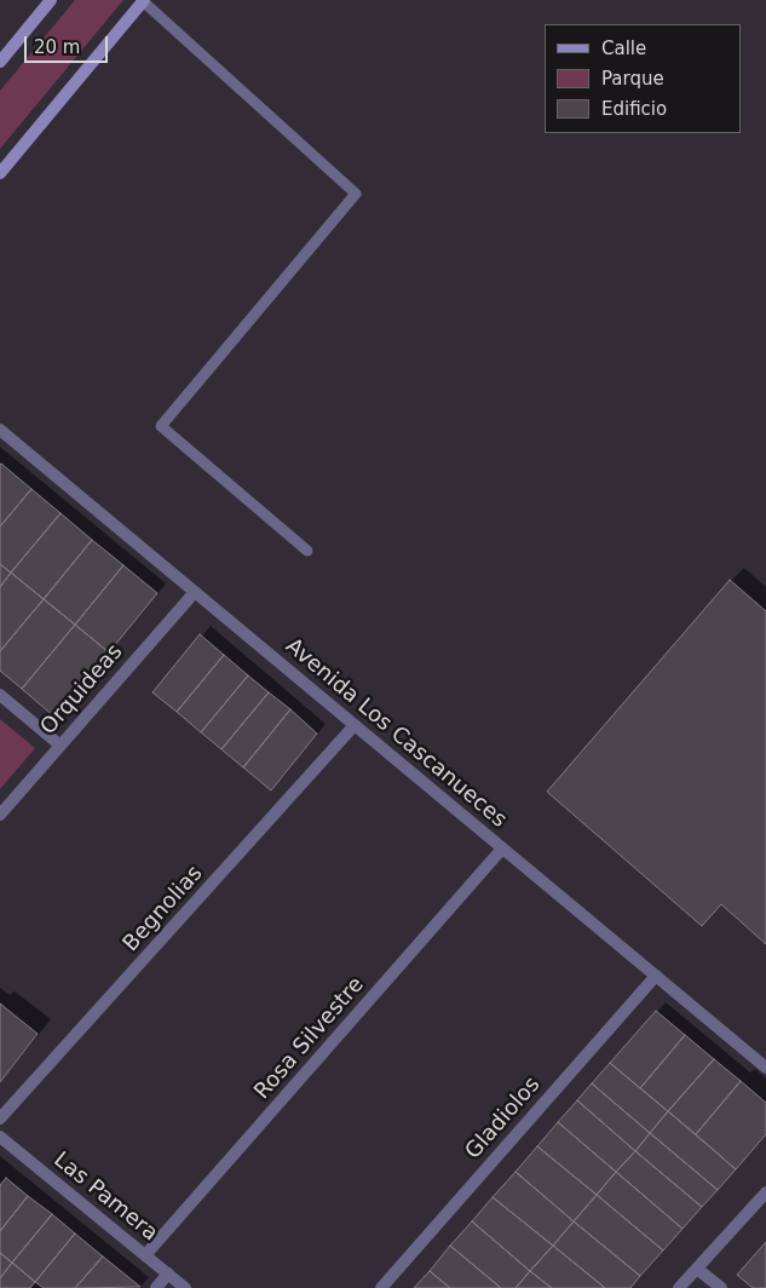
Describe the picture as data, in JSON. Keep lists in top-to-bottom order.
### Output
{
  "streets": {
    "street": [
      "Orquideas",
      "Avenida Los Cascanueces",
      "Begnolias",
      "Rosa Silvestre",
      "Gladiolos",
      "Las Pamera"
    ]
  },
  "crossings": [
    ["Orquideas", "Avenida Los Cascanueces"],
    ["Avenida Los Cascanueces", "Begnolias"],
    ["Avenida Los Cascanueces", "Rosa Silvestre"],
    ["Avenida Los Cascanueces", "Gladiolos"],
    ["Rosa Silvestre", "Las Pamera"]
  ],
  "legend": ["Calle", "Parque", "Edificio"],
  "scale_bar": "20 m"
}
